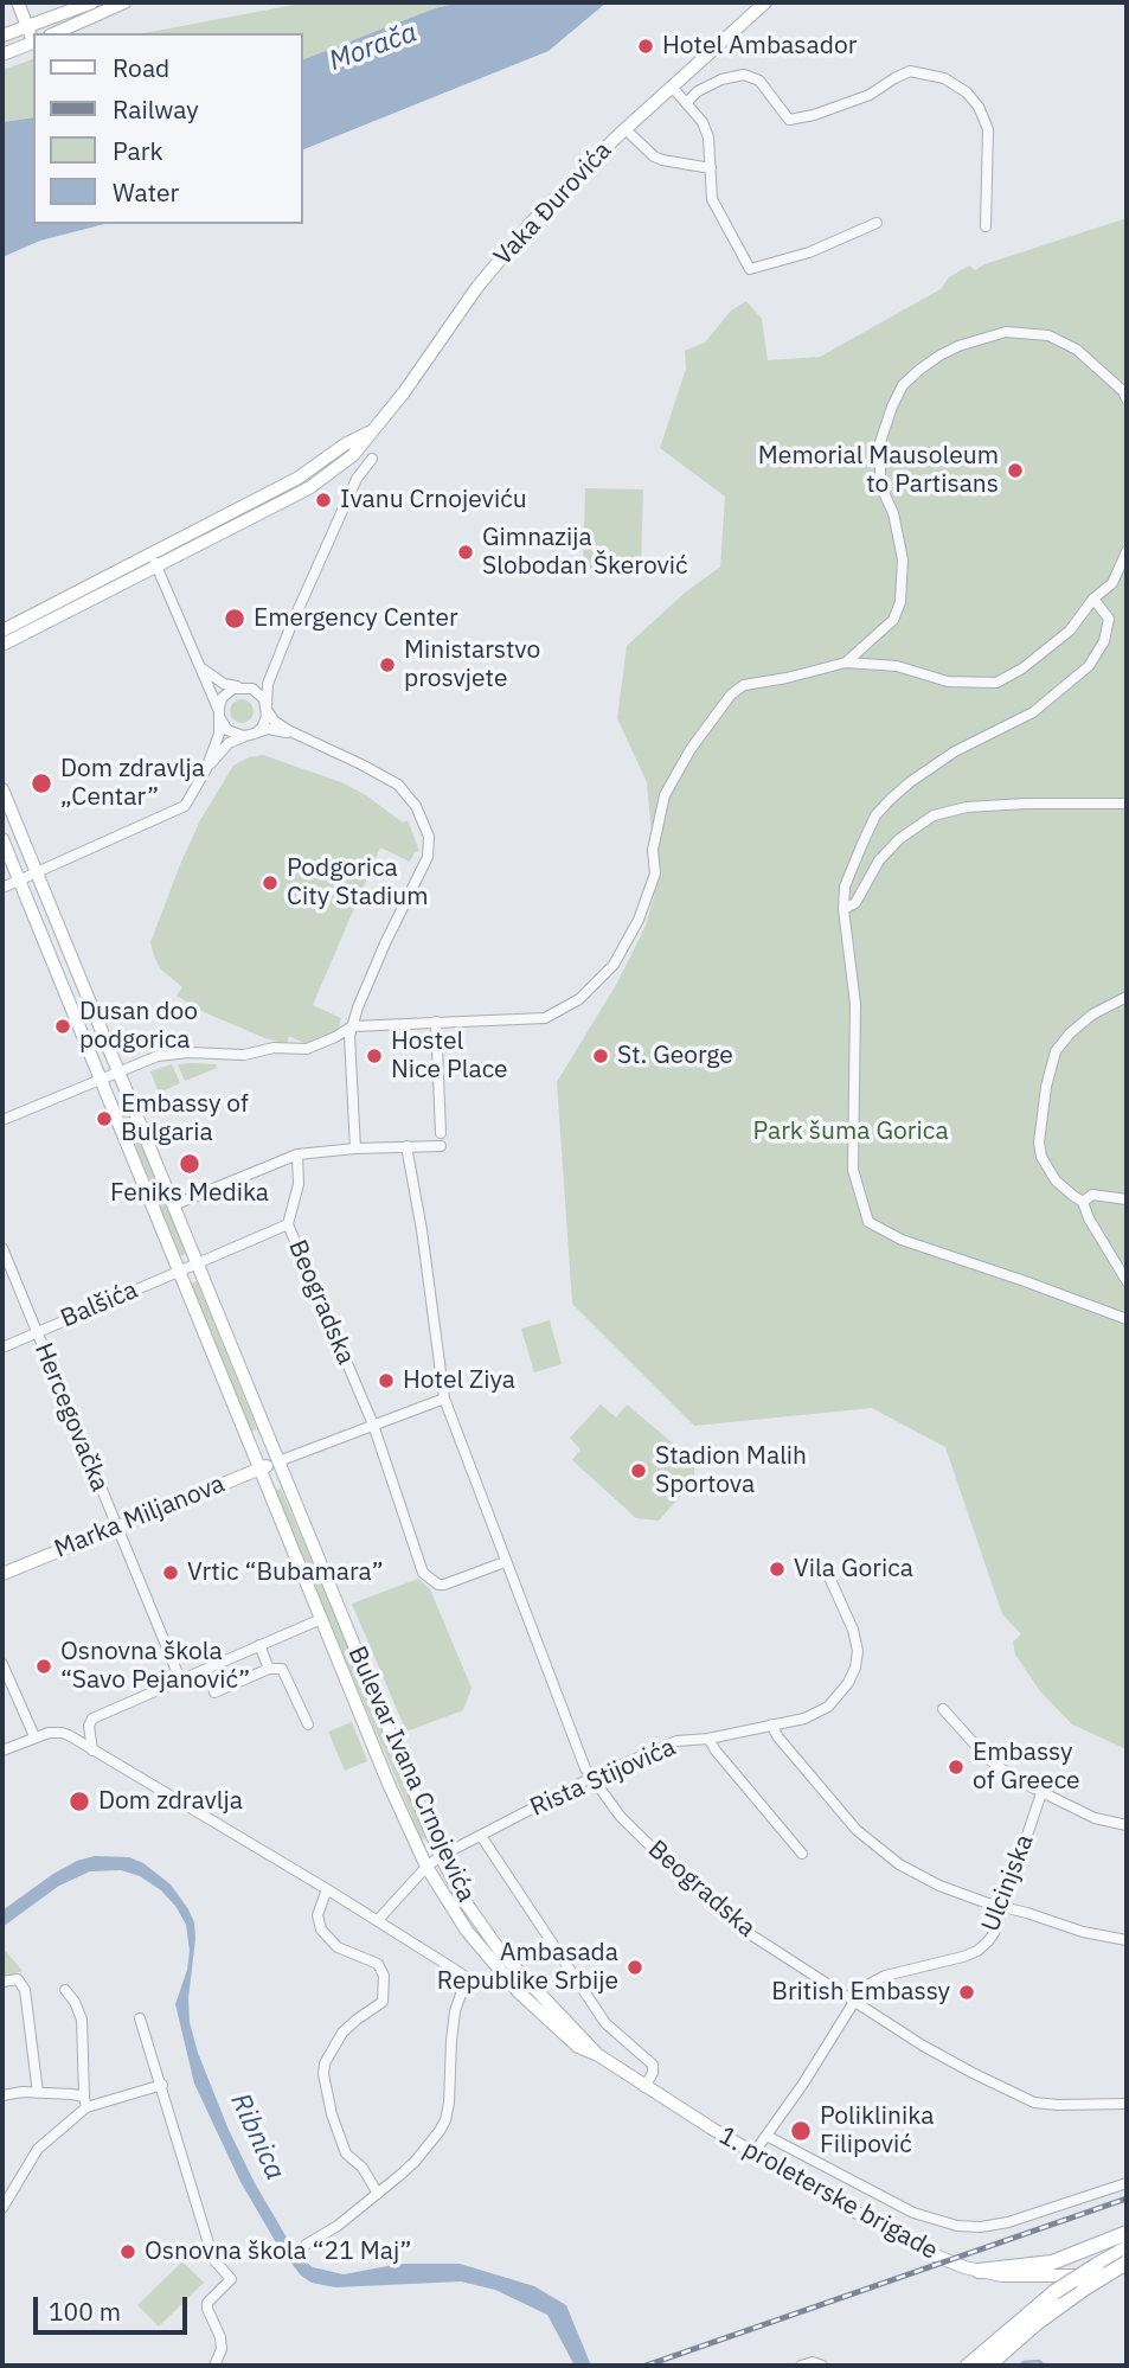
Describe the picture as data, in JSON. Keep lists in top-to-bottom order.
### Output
{
  "streets": {
    "main road": [
      "Vaka Đurovića",
      "Marka Miljanova",
      "Bulevar Ivana Crnojevića",
      "1. proleterske brigade"
    ],
    "street": [
      "Beogradska",
      "Balšića",
      "Hercegovačka",
      "Rista Stijovića",
      "Ulcinjska"
    ]
  },
  "crossings": [
    ["Beogradska", "Balšića"],
    ["Beogradska", "Bulevar Ivana Crnojevića"],
    ["Beogradska", "Rista Stijovića"],
    ["Beogradska", "Ulcinjska"],
    ["Balšića", "Hercegovačka"],
    ["Balšića", "Bulevar Ivana Crnojevića"],
    ["Hercegovačka", "Marka Miljanova"],
    ["Marka Miljanova", "Bulevar Ivana Crnojevića"],
    ["Bulevar Ivana Crnojevića", "Rista Stijovića"],
    ["Bulevar Ivana Crnojevića", "1. proleterske brigade"],
    ["Ulcinjska", "1. proleterske brigade"]
  ],
  "water": ["Morača", "Ribnica"],
  "parks": ["Park šuma Gorica"],
  "places": [
    "Hotel Ambasador",
    "Memorial Mausoleum to Partisans",
    "Ivanu Crnojeviću",
    "Gimnazija Slobodan Škerović",
    "Emergency Center",
    "Ministarstvo prosvjete",
    "Dom zdravlja „Centar”",
    "Podgorica City Stadium",
    "Dusan doo podgorica",
    "Hostel Nice Place",
    "St. George",
    "Embassy of Bulgaria",
    "Feniks Medika",
    "Hotel Ziya",
    "Stadion Malih Sportova",
    "Vila Gorica",
    "Vrtic “Bubamara”",
    "Osnovna škola “Savo Pejanović”",
    "Embassy of Greece",
    "Dom zdravlja",
    "Ambasada Republike Srbije",
    "British Embassy",
    "Poliklinika Filipović",
    "Osnovna škola “21 Maj”"
  ],
  "legend": [
    "Road",
    "Railway",
    "Park",
    "Water"
  ],
  "scale_bar": "100 m"
}
